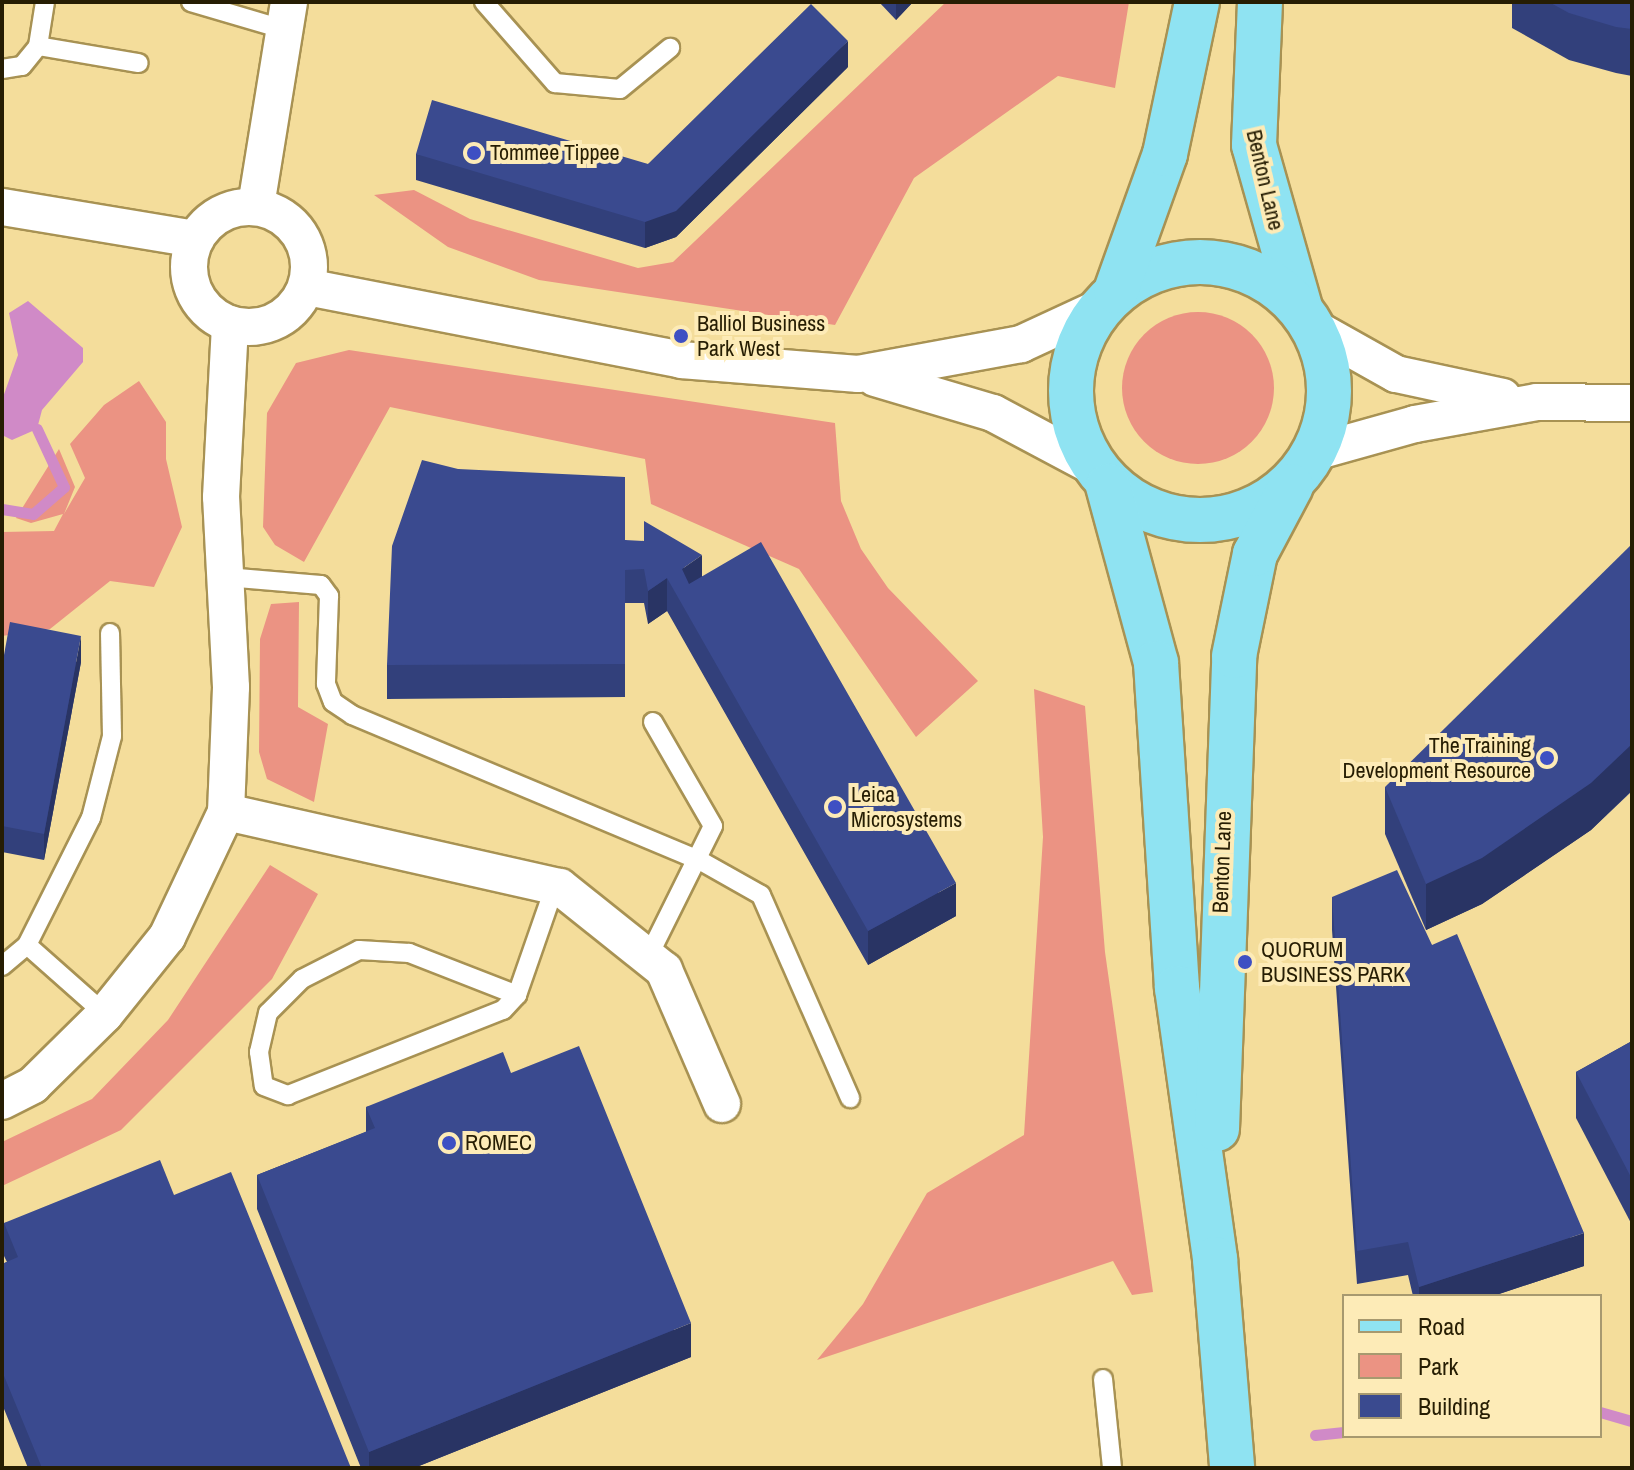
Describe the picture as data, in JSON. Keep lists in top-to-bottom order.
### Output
{
  "streets": {
    "main road": ["Benton Lane"]
  },
  "places": [
    "Tommee Tippee",
    "Balliol Business Park West",
    "The Training Development Resource",
    "Leica Microsystems",
    "QUORUM BUSINESS PARK",
    "ROMEC"
  ],
  "legend": ["Road", "Park", "Building"]
}
